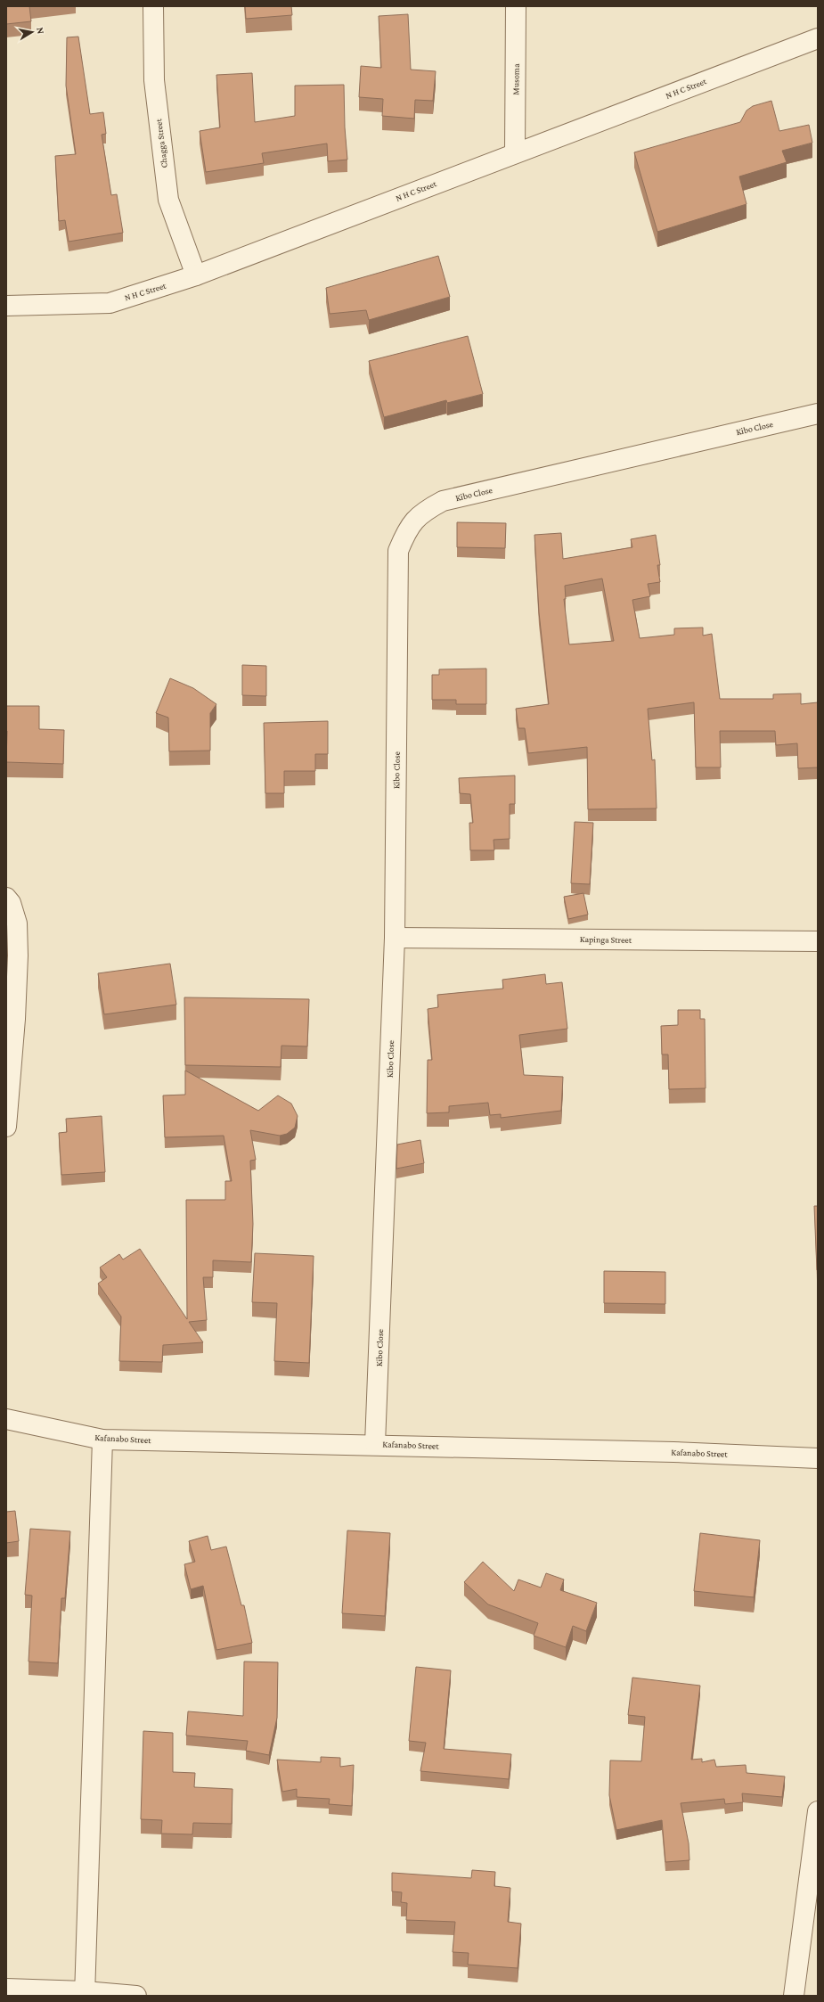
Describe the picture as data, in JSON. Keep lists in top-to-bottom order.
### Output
{
  "streets": {
    "street": [
      "Musoma",
      "N H C Street",
      "Chagga Street",
      "Kibo Close",
      "Kapinga Street",
      "Kafanabo Street"
    ]
  },
  "crossings": [
    ["Musoma", "N H C Street"],
    ["N H C Street", "Chagga Street"],
    ["Kibo Close", "Kapinga Street"],
    ["Kibo Close", "Kafanabo Street"]
  ],
  "north": "right"
}
